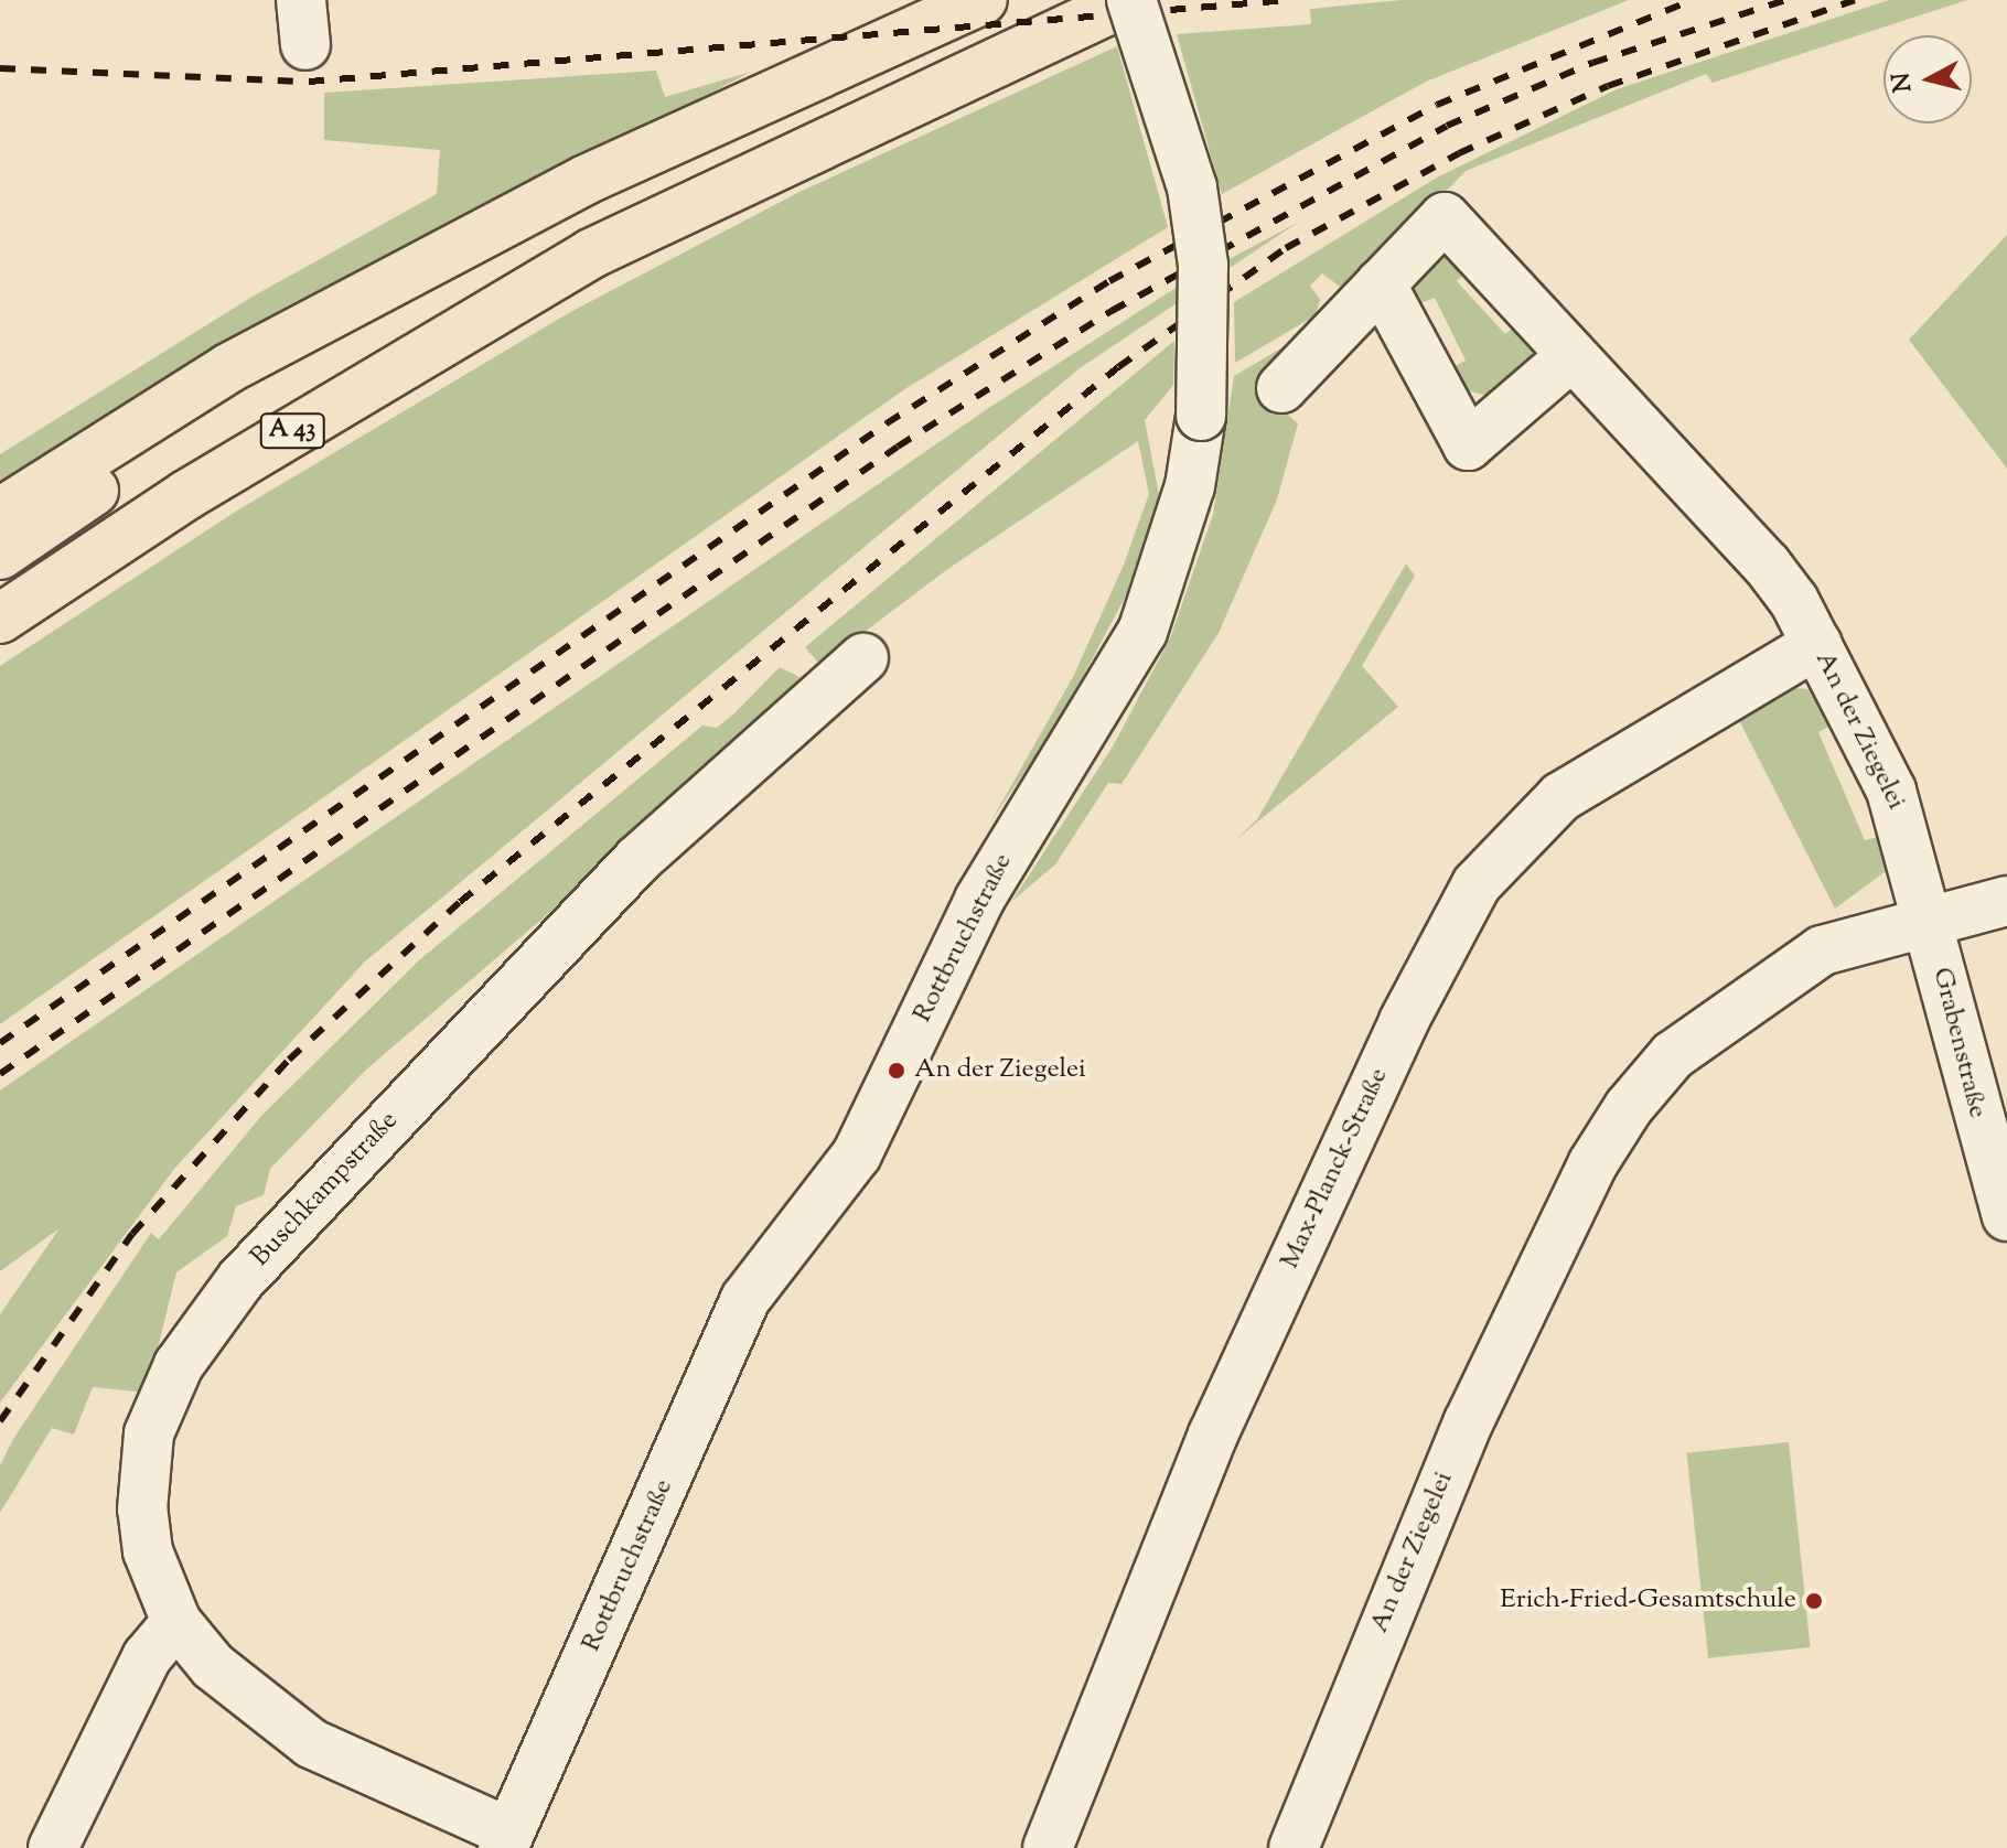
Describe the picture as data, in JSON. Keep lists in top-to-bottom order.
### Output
{
  "streets": {
    "highway": ["A 43"],
    "street": [
      "An der Ziegelei",
      "Rottbruchstraße",
      "Grabenstraße",
      "Max-Planck-Straße",
      "Buschkampstraße"
    ]
  },
  "crossings": [
    ["A 43", "Rottbruchstraße"],
    ["An der Ziegelei", "Grabenstraße"],
    ["An der Ziegelei", "Max-Planck-Straße"],
    ["Rottbruchstraße", "Buschkampstraße"]
  ],
  "places": ["An der Ziegelei", "Erich-Fried-Gesamtschule"],
  "north": "left"
}
